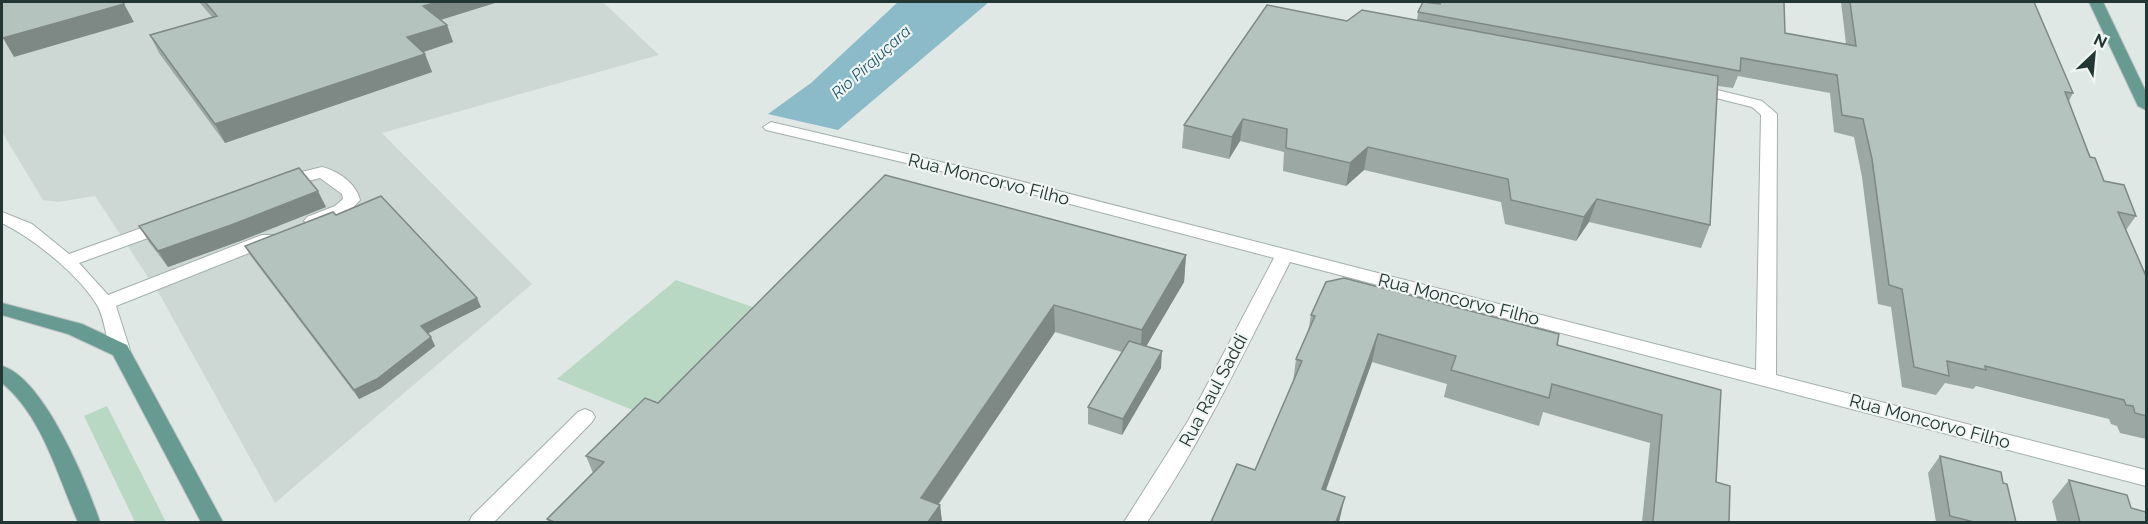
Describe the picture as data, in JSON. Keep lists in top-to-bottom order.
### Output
{
  "streets": {
    "street": ["Rua Moncorvo Filho", "Rua Raul Saddi"]
  },
  "crossings": [
    ["Rua Moncorvo Filho", "Rua Raul Saddi"]
  ],
  "water": ["Rio Pirajuçara"],
  "north": "top right"
}
